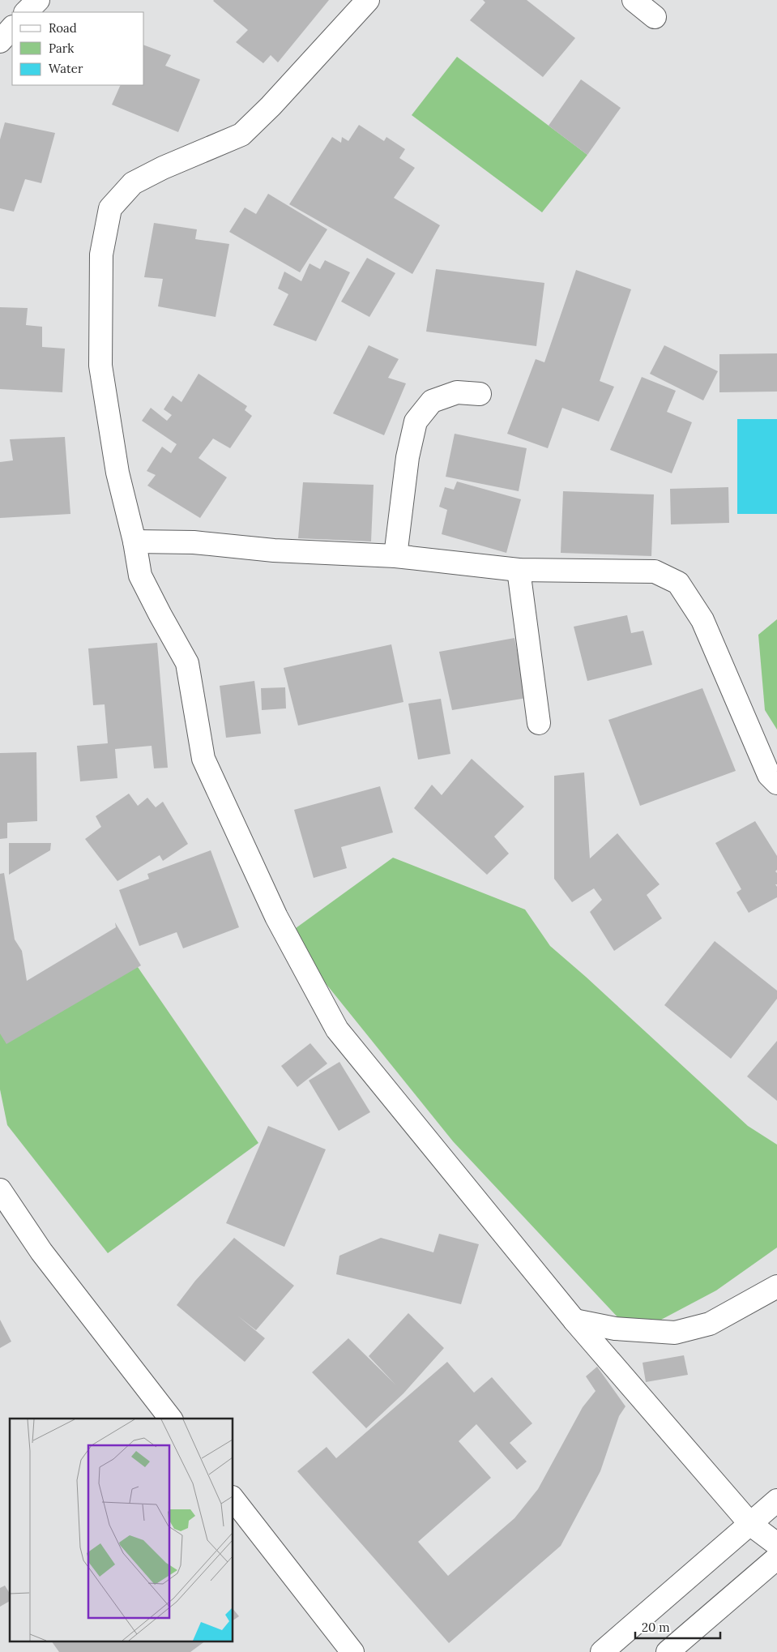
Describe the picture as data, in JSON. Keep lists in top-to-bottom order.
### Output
{
  "legend": ["Road", "Park", "Water"],
  "scale_bar": "20 m"
}
